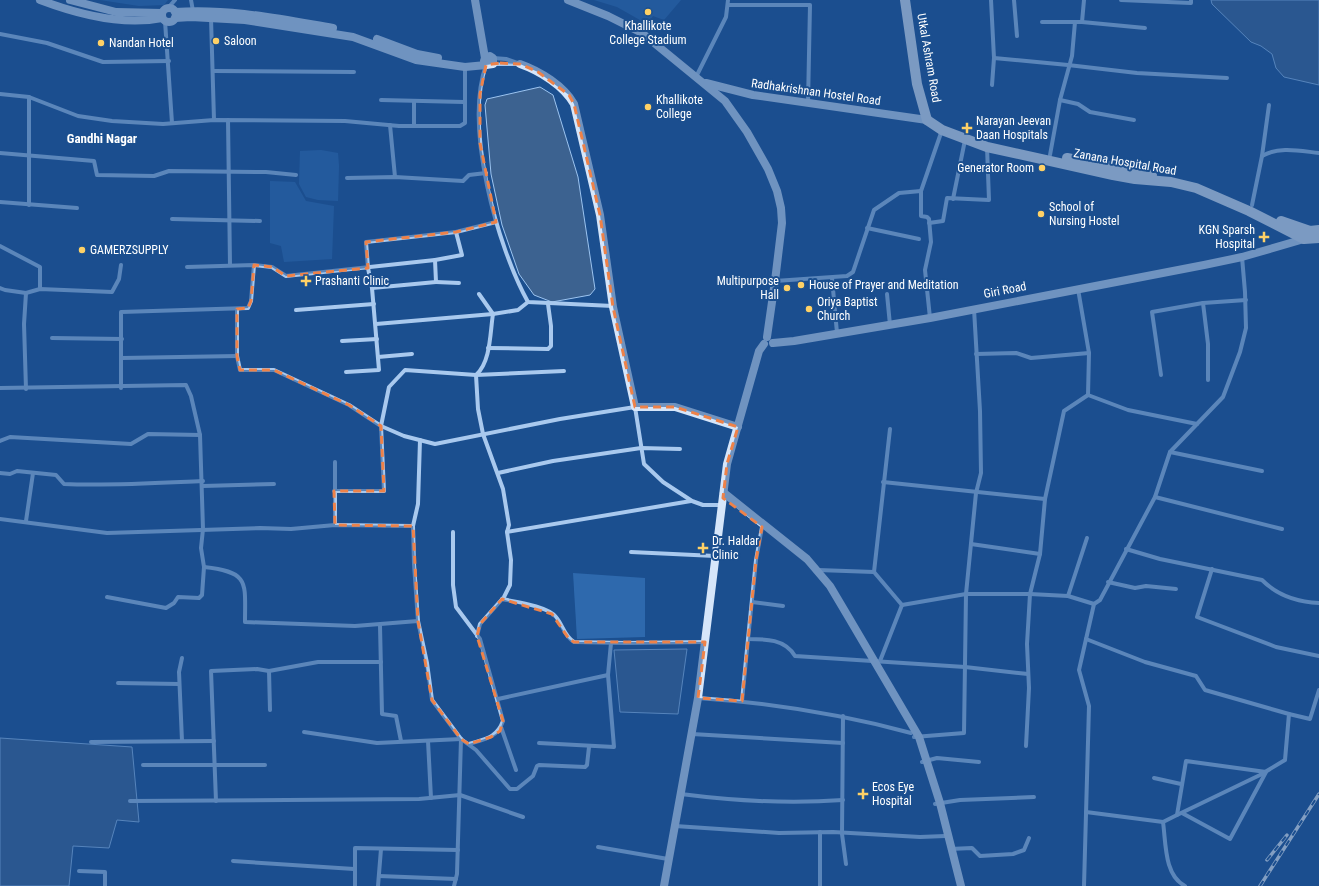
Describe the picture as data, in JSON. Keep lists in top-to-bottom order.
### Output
{
  "streets": {
    "main road": ["Utkal Ashram Road", "Zanana Hospital Road"],
    "street": ["Radhakrishnan Hostel Road", "Giri Road"]
  },
  "crossings": [
    ["Utkal Ashram Road", "Radhakrishnan Hostel Road"],
    ["Utkal Ashram Road", "Zanana Hospital Road"],
    ["Radhakrishnan Hostel Road", "Zanana Hospital Road"]
  ],
  "districts": ["Gandhi Nagar"],
  "places": {
    "other": [
      "Khallikote College Stadium",
      "Saloon",
      "Nandan Hotel",
      "Khallikote College",
      "Generator Room",
      "School of Nursing Hostel",
      "GAMERZSUPPLY",
      "House of Prayer and Meditation",
      "Multipurpose Hall",
      "Oriya Baptist Church"
    ],
    "health": [
      "Narayan Jeevan Daan Hospitals",
      "KGN Sparsh Hospital",
      "Prashanti Clinic",
      "Dr. Haldar Clinic",
      "Ecos Eye Hospital"
    ]
  }
}
